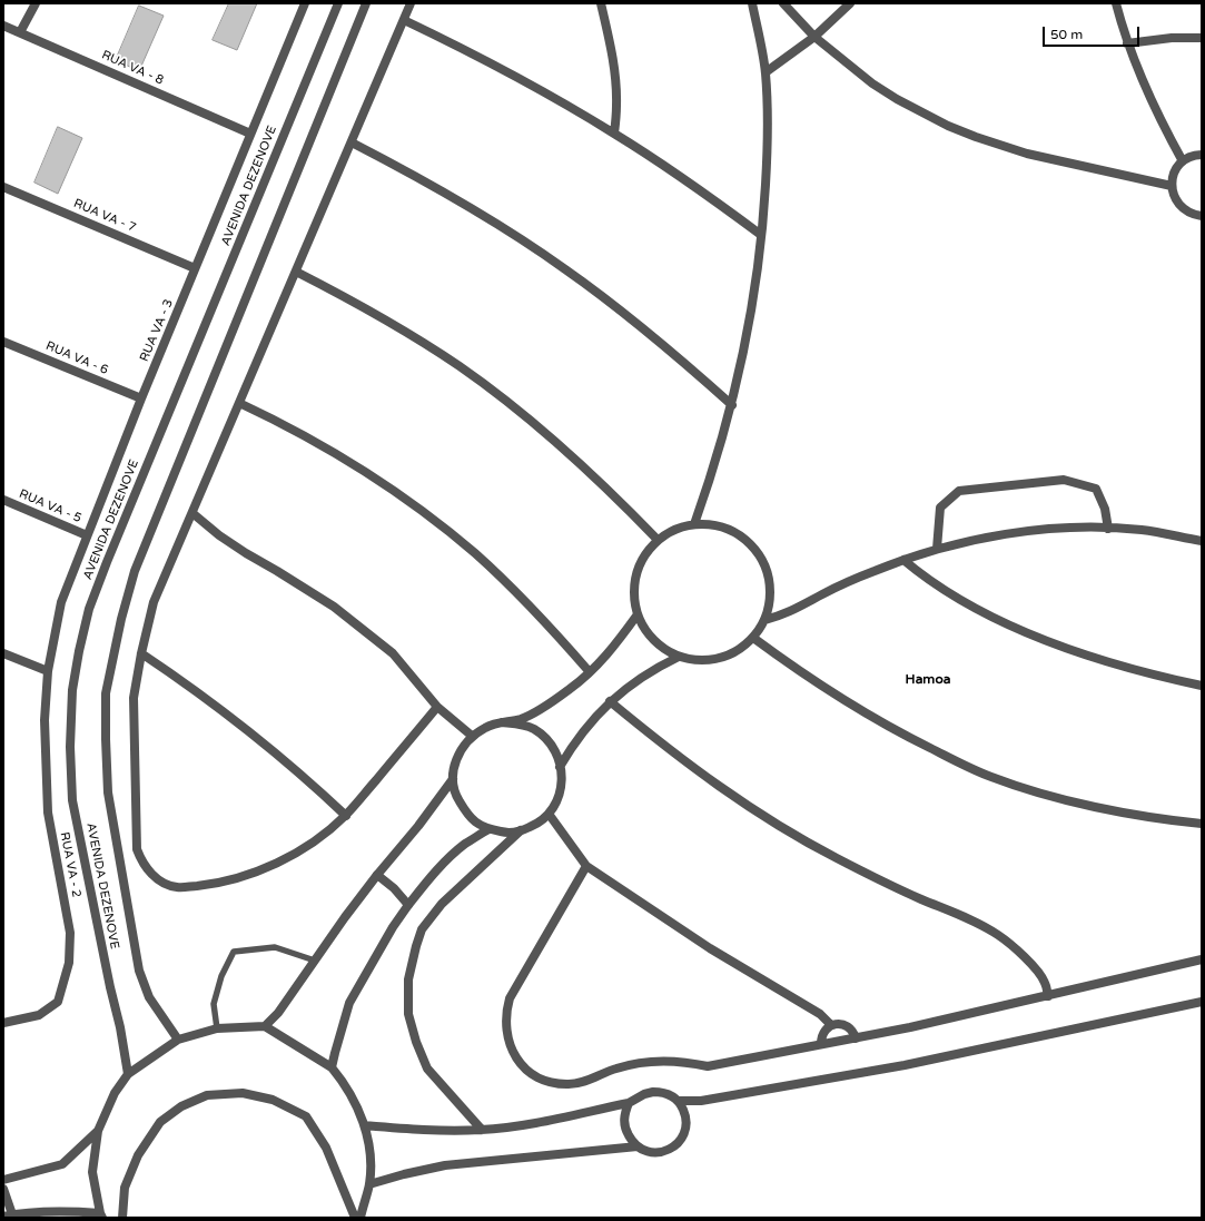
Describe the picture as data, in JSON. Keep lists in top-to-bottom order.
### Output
{
  "streets": {
    "street": [
      "RUA VA - 8",
      "AVENIDA DEZENOVE",
      "RUA VA - 7",
      "RUA VA - 3",
      "RUA VA - 6",
      "RUA VA - 5",
      "RUA VA - 2"
    ]
  },
  "crossings": [
    ["RUA VA - 8", "RUA VA - 3"],
    ["RUA VA - 7", "RUA VA - 3"],
    ["RUA VA - 3", "RUA VA - 6"],
    ["RUA VA - 3", "RUA VA - 5"],
    ["RUA VA - 3", "RUA VA - 2"]
  ],
  "districts": ["Hamoa"],
  "scale_bar": "50 m"
}
